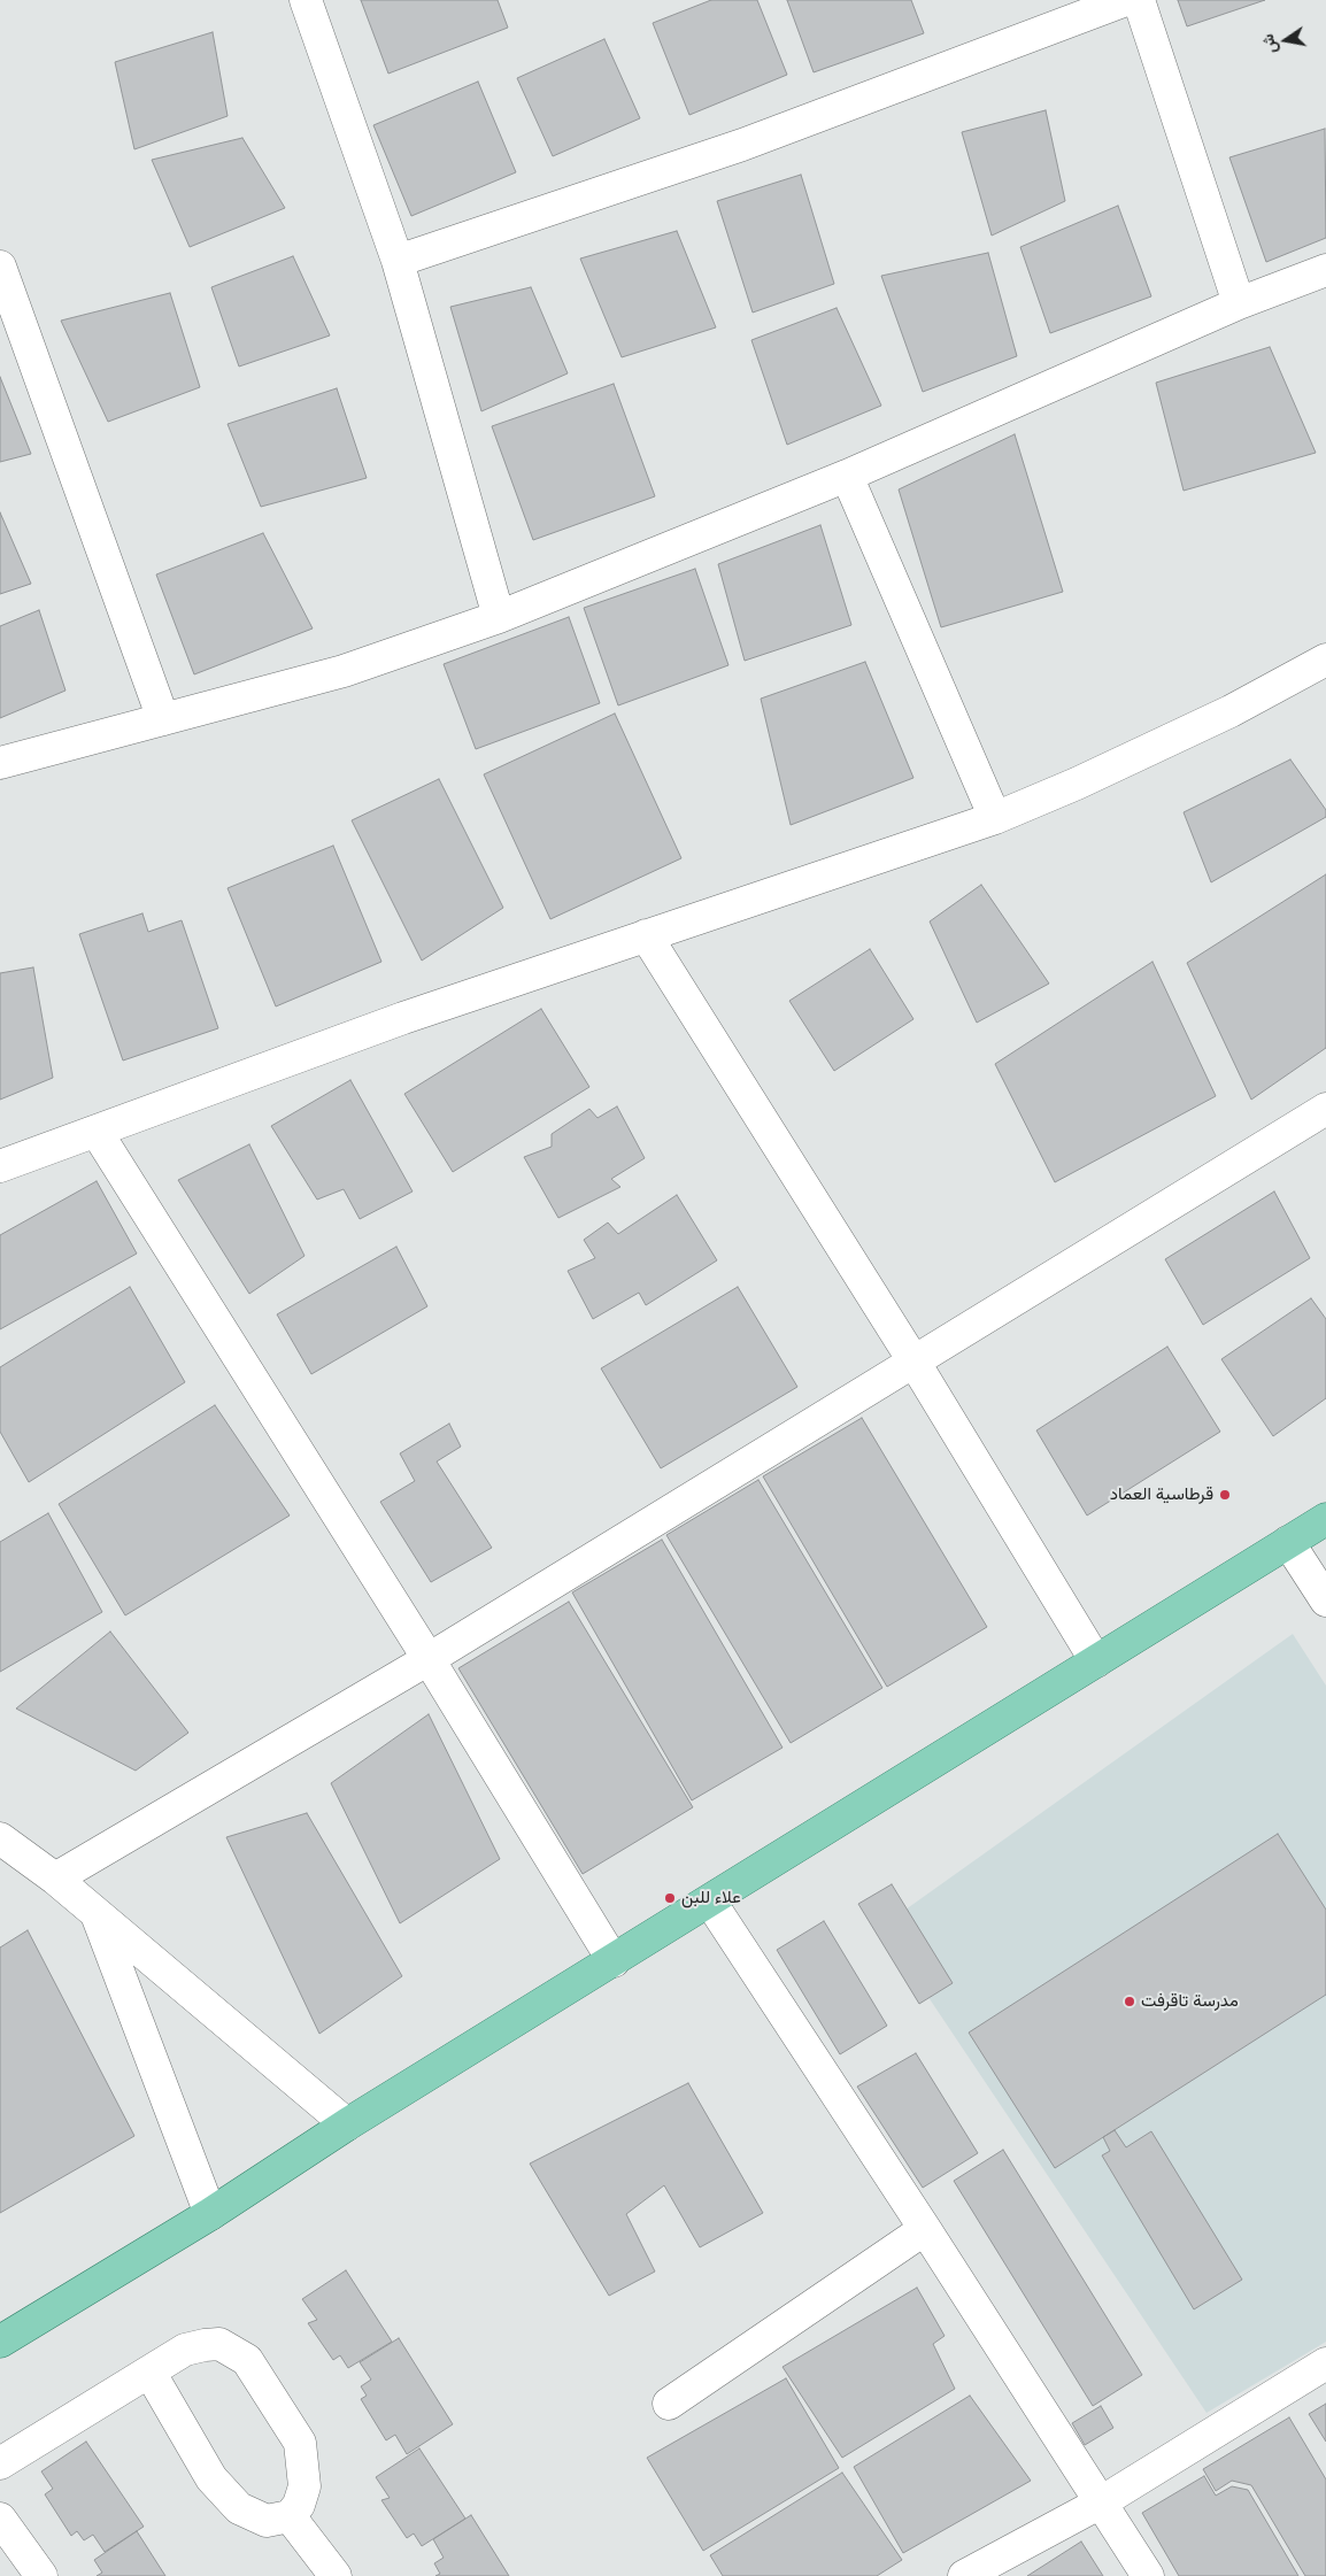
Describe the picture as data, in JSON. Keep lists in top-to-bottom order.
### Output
{
  "places": ["قرطاسية العماد", "علاء للبن", "مدرسة تاقرفت"],
  "north": "left"
}
